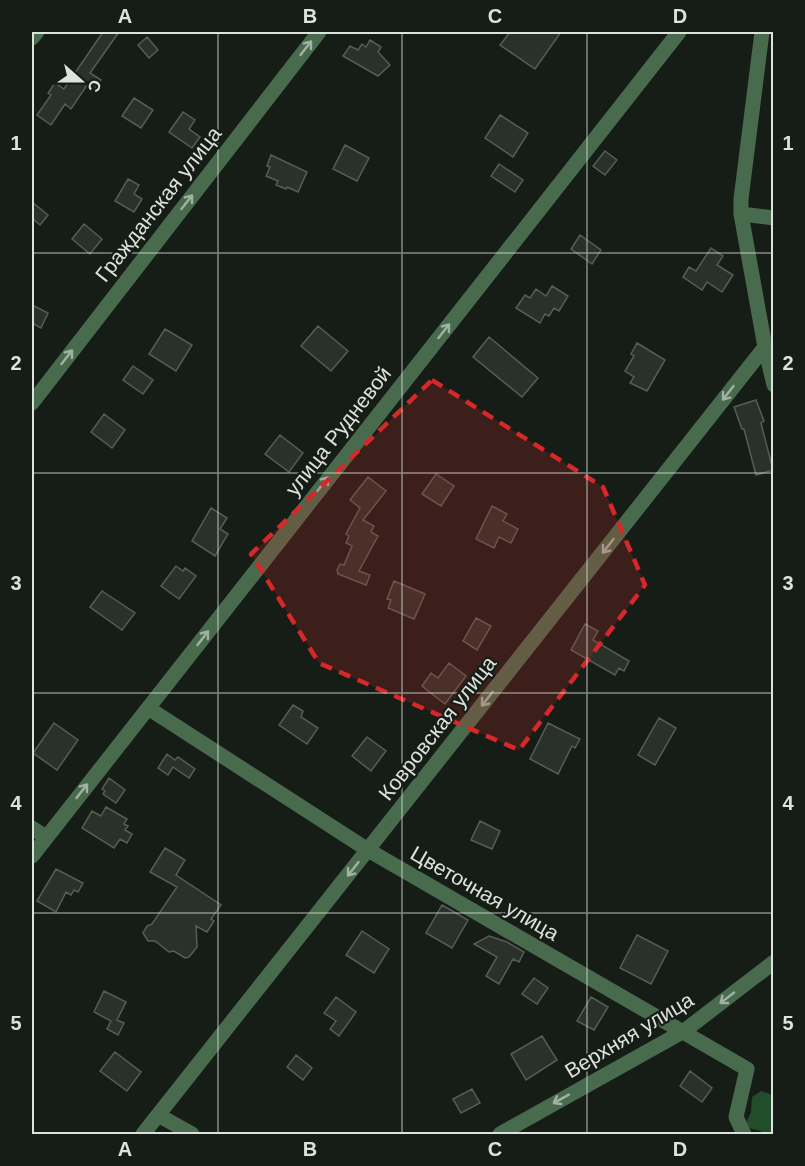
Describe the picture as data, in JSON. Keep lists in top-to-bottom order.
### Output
{
  "streets": {
    "street": [
      "Гражданская улица",
      "улица Рудневой",
      "Ковровская улица",
      "Цветочная улица",
      "Верхняя улица"
    ]
  },
  "crossings": [
    ["улица Рудневой", "Цветочная улица"],
    ["Ковровская улица", "Цветочная улица"],
    ["Цветочная улица", "Верхняя улица"]
  ],
  "one_way": [
    "Гражданская улица",
    "улица Рудневой",
    "Ковровская улица",
    "Верхняя улица"
  ],
  "north": "right",
  "grid": {
    "columns": [
      "A",
      "B",
      "C",
      "D"
    ],
    "rows": [
      "1",
      "2",
      "3",
      "4",
      "5"
    ]
  }
}
